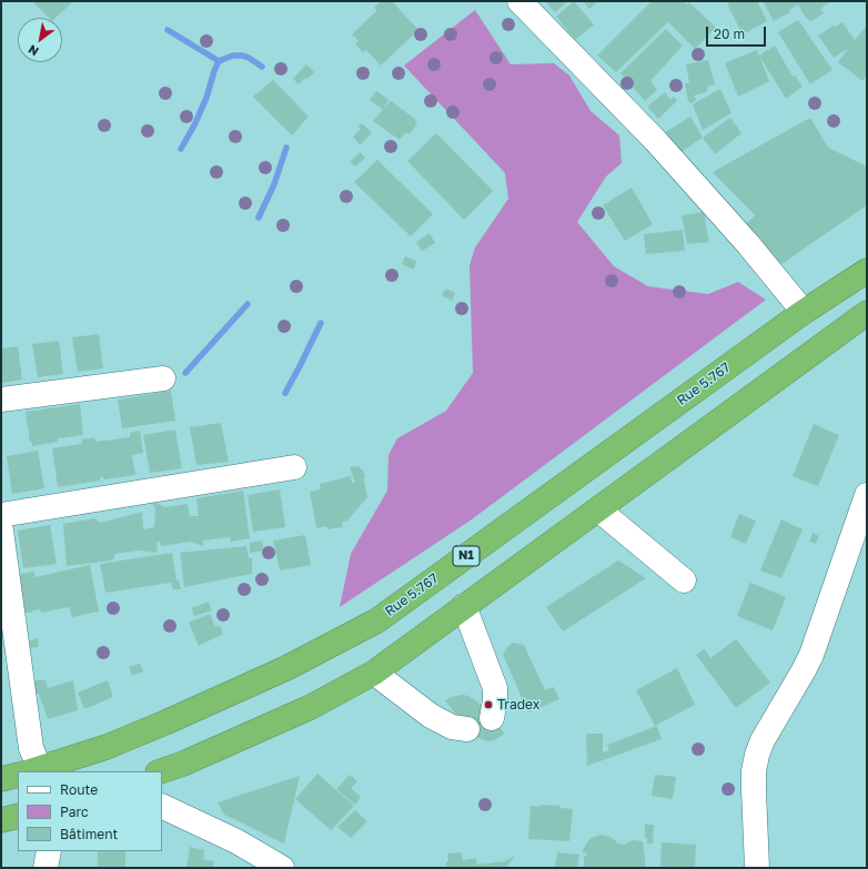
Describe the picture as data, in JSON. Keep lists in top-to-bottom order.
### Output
{
  "streets": {
    "highway": ["Rue 5.767", "N1"]
  },
  "places": ["Tradex"],
  "legend": ["Route", "Parc", "Bâtiment"],
  "scale_bar": "20 m",
  "north": "bottom left"
}
